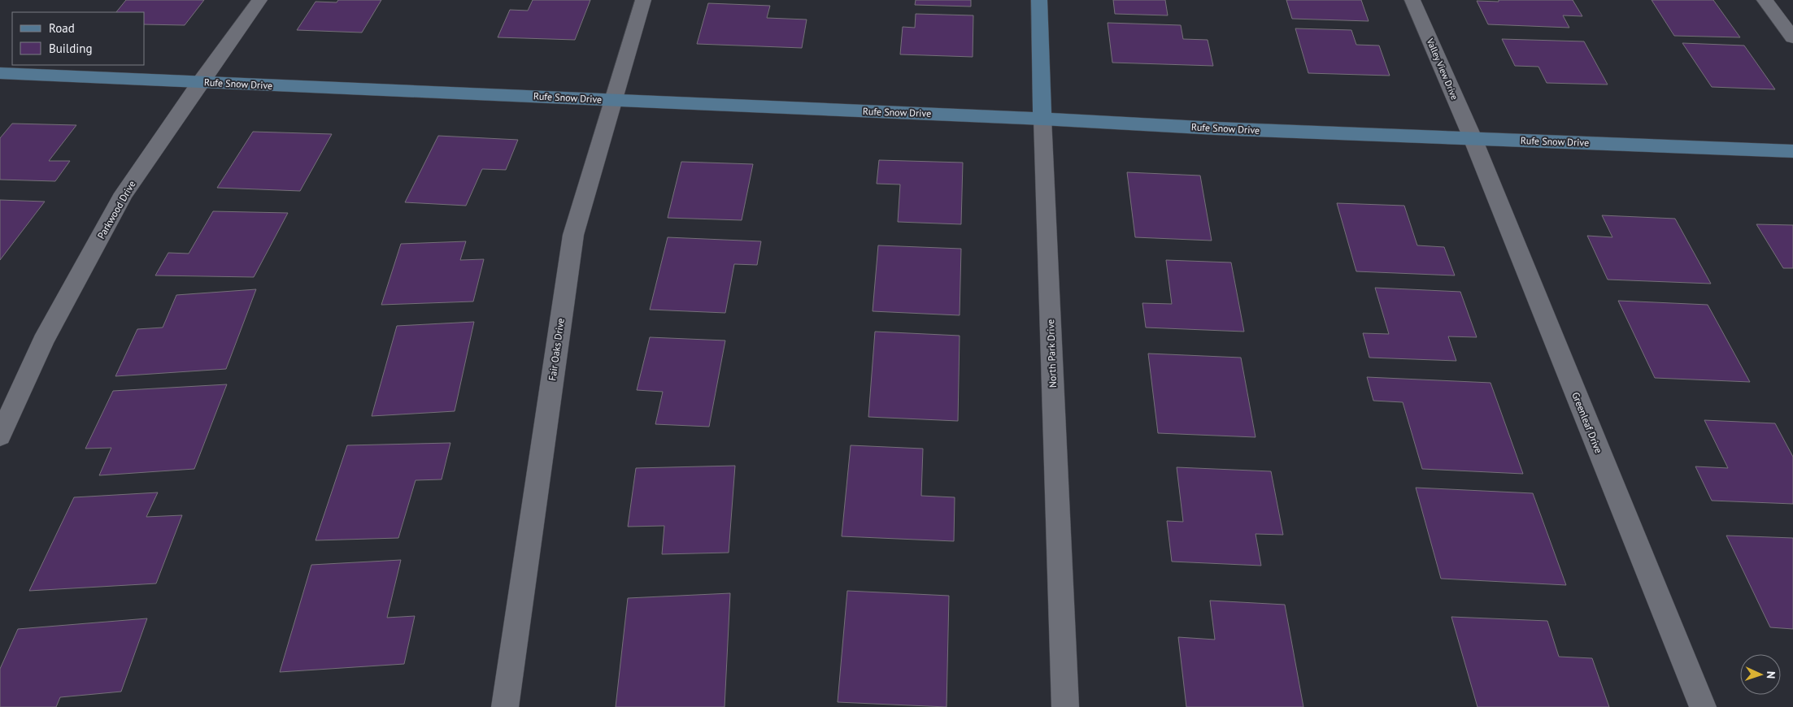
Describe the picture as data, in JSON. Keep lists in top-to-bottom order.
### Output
{
  "streets": {
    "main road": ["Rufe Snow Drive", "North Park Drive"],
    "street": [
      "Valley View Drive",
      "Parkwood Drive",
      "Fair Oaks Drive",
      "Greenleaf Drive"
    ]
  },
  "crossings": [
    ["Valley View Drive", "Rufe Snow Drive"],
    ["Valley View Drive", "Greenleaf Drive"],
    ["Rufe Snow Drive", "Parkwood Drive"],
    ["Rufe Snow Drive", "Fair Oaks Drive"],
    ["Rufe Snow Drive", "North Park Drive"],
    ["Rufe Snow Drive", "Greenleaf Drive"]
  ],
  "legend": ["Road", "Building"],
  "north": "right"
}
